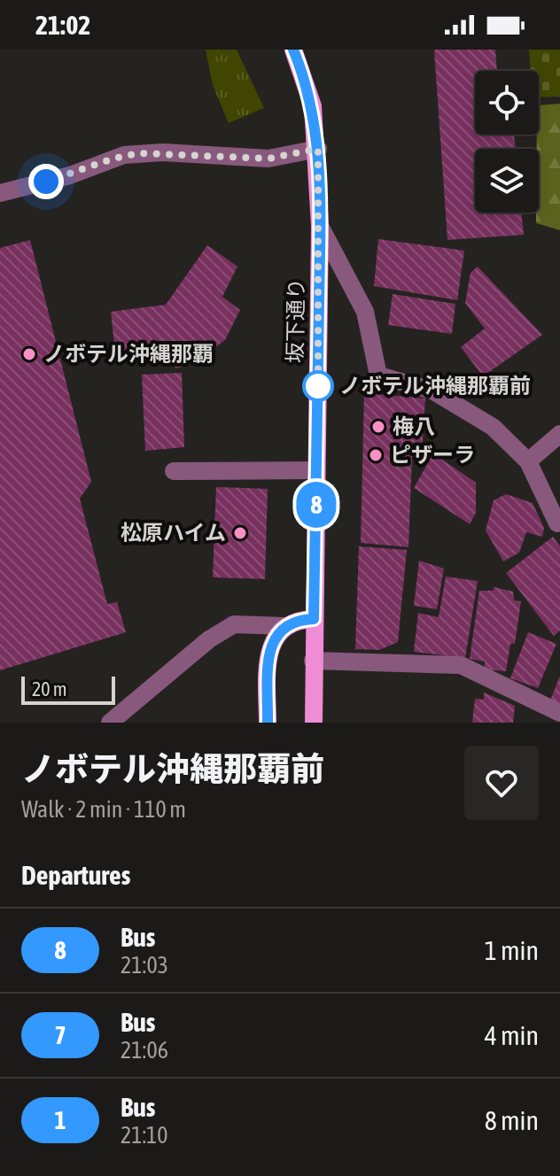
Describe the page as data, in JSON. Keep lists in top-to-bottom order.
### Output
{
  "streets": {
    "main road": ["坂下通り"]
  },
  "places": [
    "ノボテル沖縄那覇",
    "ノボテル沖縄那覇前",
    "梅八",
    "ピザーラ",
    "松原ハイム"
  ],
  "lines": ["bus line 8"],
  "scale_bar": "20 m",
  "page": {
    "status": "21:02",
    "on_map": "8",
    "scale": "20 m",
    "heading": [
      ["ノボテル沖縄那覇前", "Walk · 2 min · 110 m"],
      "Departures"
    ],
    "list": [
      {
        "mark": "8",
        "name": "Bus",
        "note": "21:03",
        "value": "1 min"
      },
      {
        "mark": "7",
        "name": "Bus",
        "note": "21:06",
        "value": "4 min"
      },
      {
        "mark": "1",
        "name": "Bus",
        "note": "21:10",
        "value": "8 min"
      }
    ]
  }
}
